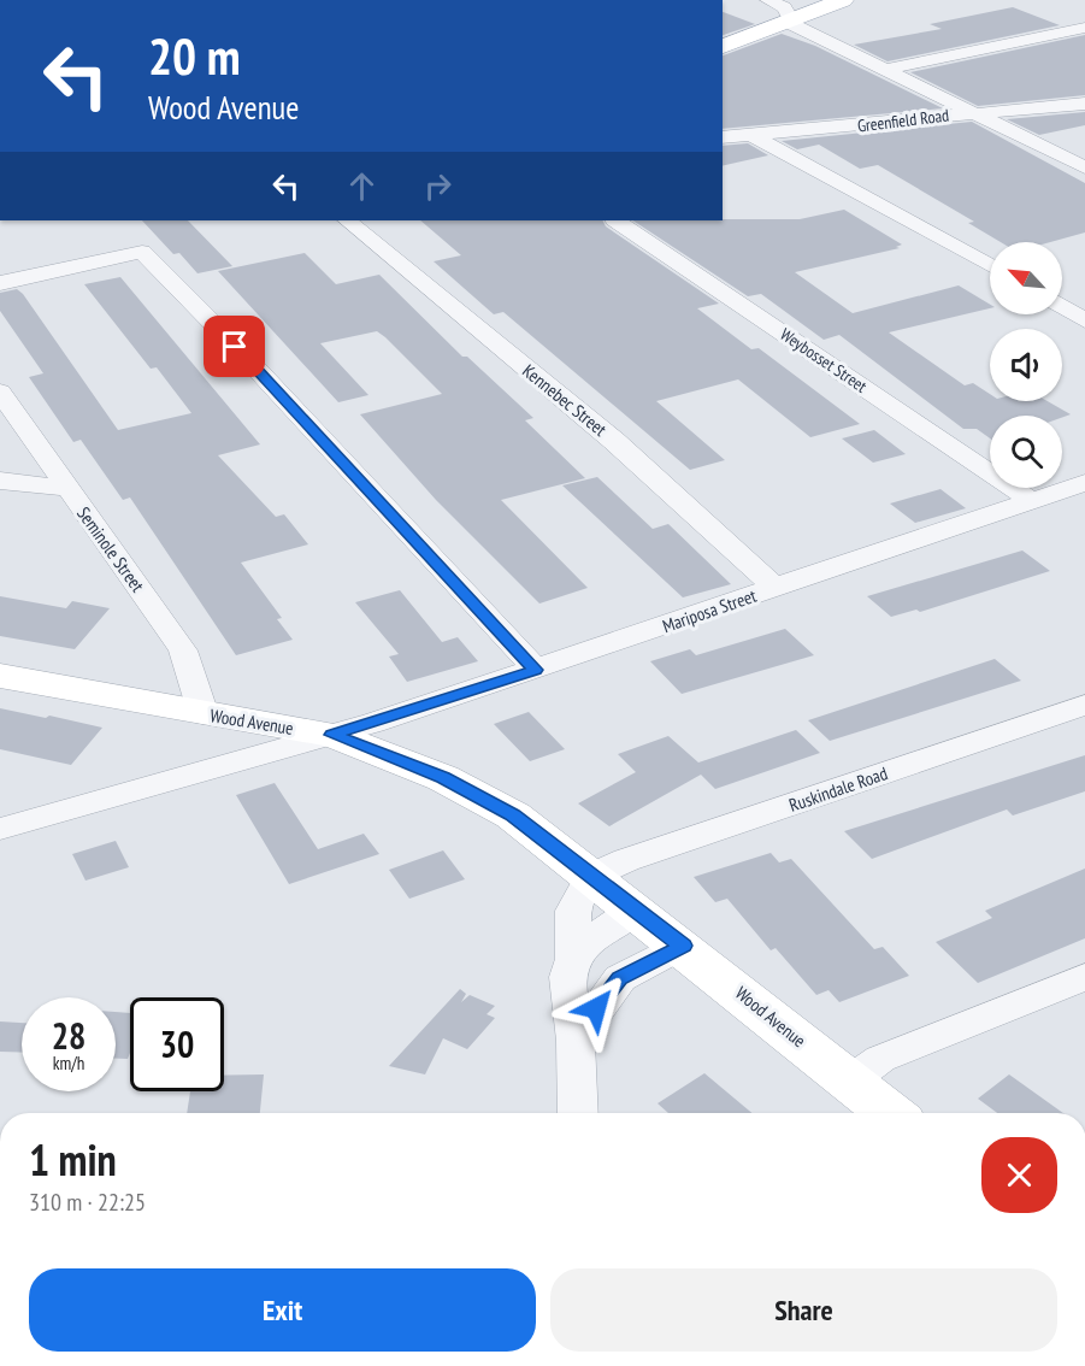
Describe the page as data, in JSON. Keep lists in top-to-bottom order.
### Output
{
  "streets": {
    "main road": ["Wood Avenue"],
    "street": [
      "Greenfield Road",
      "Weybosset Street",
      "Kennebec Street",
      "Seminole Street",
      "Mariposa Street",
      "Ruskindale Road"
    ]
  },
  "crossings": [
    ["Weybosset Street", "Mariposa Street"],
    ["Kennebec Street", "Mariposa Street"],
    ["Seminole Street", "Wood Avenue"],
    ["Mariposa Street", "Wood Avenue"],
    ["Wood Avenue", "Ruskindale Road"]
  ],
  "north": "top left",
  "page": {
    "turn": ["20 m", "Wood Avenue"],
    "speed": "28 km/h",
    "limit": "30",
    "heading": ["1 min", "310 m · 22:25"],
    "buttons": ["Exit", "Share"]
  }
}
